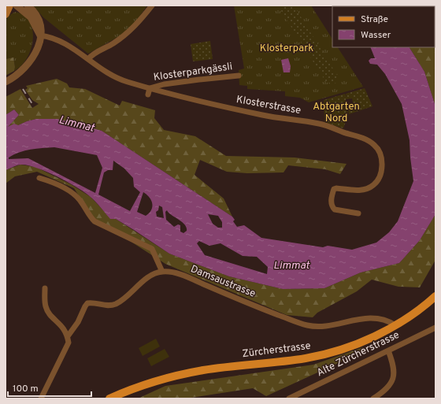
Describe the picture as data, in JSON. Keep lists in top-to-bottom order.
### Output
{
  "streets": {
    "main road": ["Zürcherstrasse"],
    "street": [
      "Klosterparkgässli",
      "Klosterstrasse",
      "Damsaustrasse",
      "Alte Zürcherstrasse"
    ]
  },
  "crossings": [
    ["Klosterparkgässli", "Klosterstrasse"],
    ["Damsaustrasse", "Zürcherstrasse"]
  ],
  "water": ["Limmat"],
  "parks": ["Klosterpark", "Abtgarten Nord"],
  "legend": ["Straße", "Wasser"],
  "scale_bar": "100 m"
}
